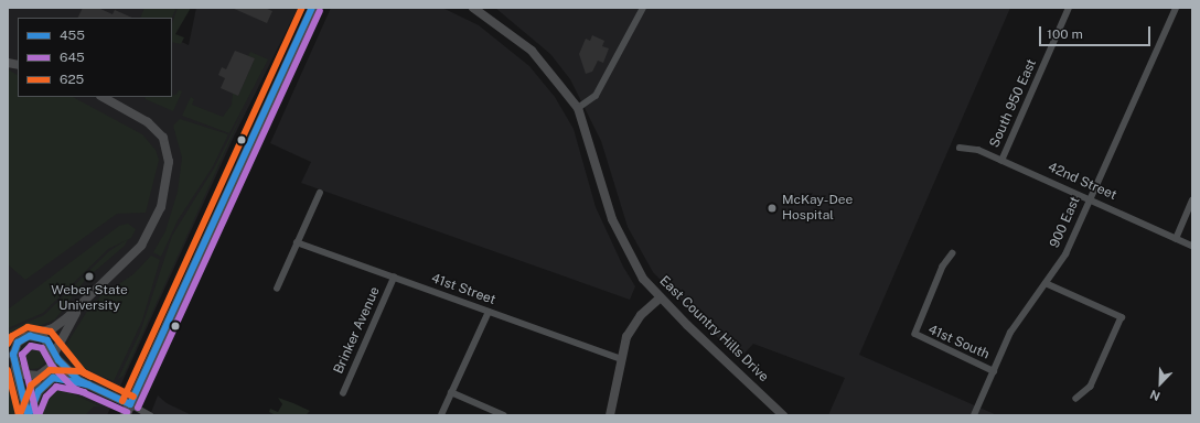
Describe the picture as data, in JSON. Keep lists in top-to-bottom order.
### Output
{
  "streets": {
    "street": [
      "South 950 East",
      "42nd Street",
      "900 East",
      "41st Street",
      "East Country Hills Drive",
      "Brinker Avenue",
      "41st South"
    ]
  },
  "crossings": [
    ["South 950 East", "42nd Street"],
    ["42nd Street", "900 East"],
    ["900 East", "41st South"],
    ["41st Street", "Brinker Avenue"]
  ],
  "places": ["McKay-Dee Hospital", "Weber State University"],
  "lines": ["transit line 455", "transit line 625", "transit line 645"],
  "legend": ["455", "645", "625"],
  "scale_bar": "100 m",
  "north": "bottom left"
}
